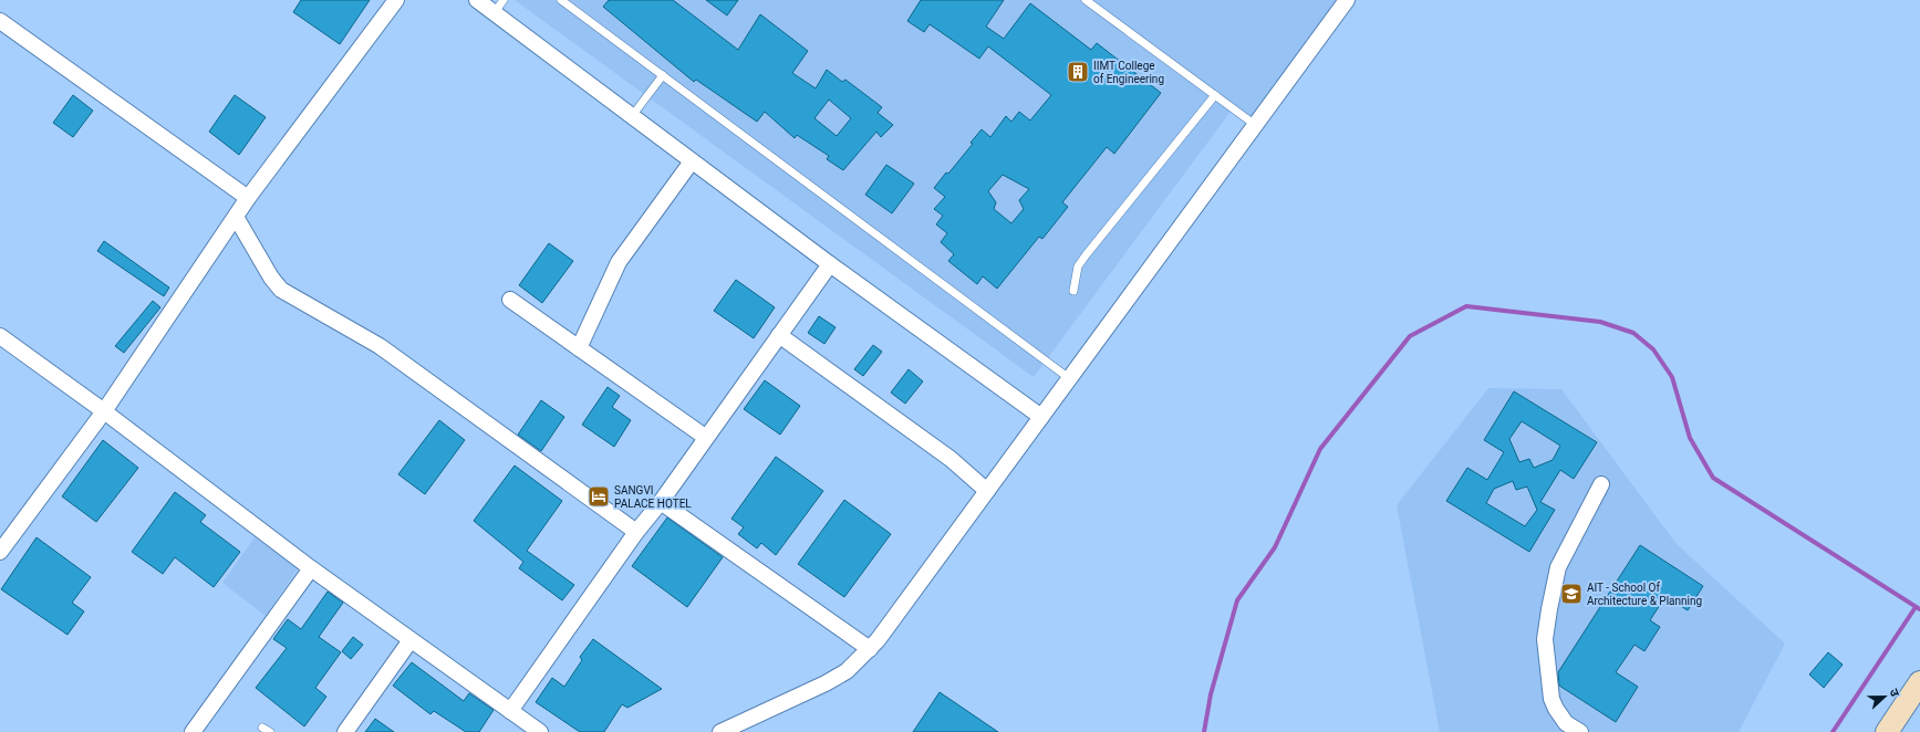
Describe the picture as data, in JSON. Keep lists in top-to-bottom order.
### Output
{
  "places": {
    "building": ["IIMT College of Engineering"],
    "hotel": ["SANGVI PALACE HOTEL"],
    "school or university": ["AIT - School Of Architecture & Planning"]
  },
  "north": "right"
}
